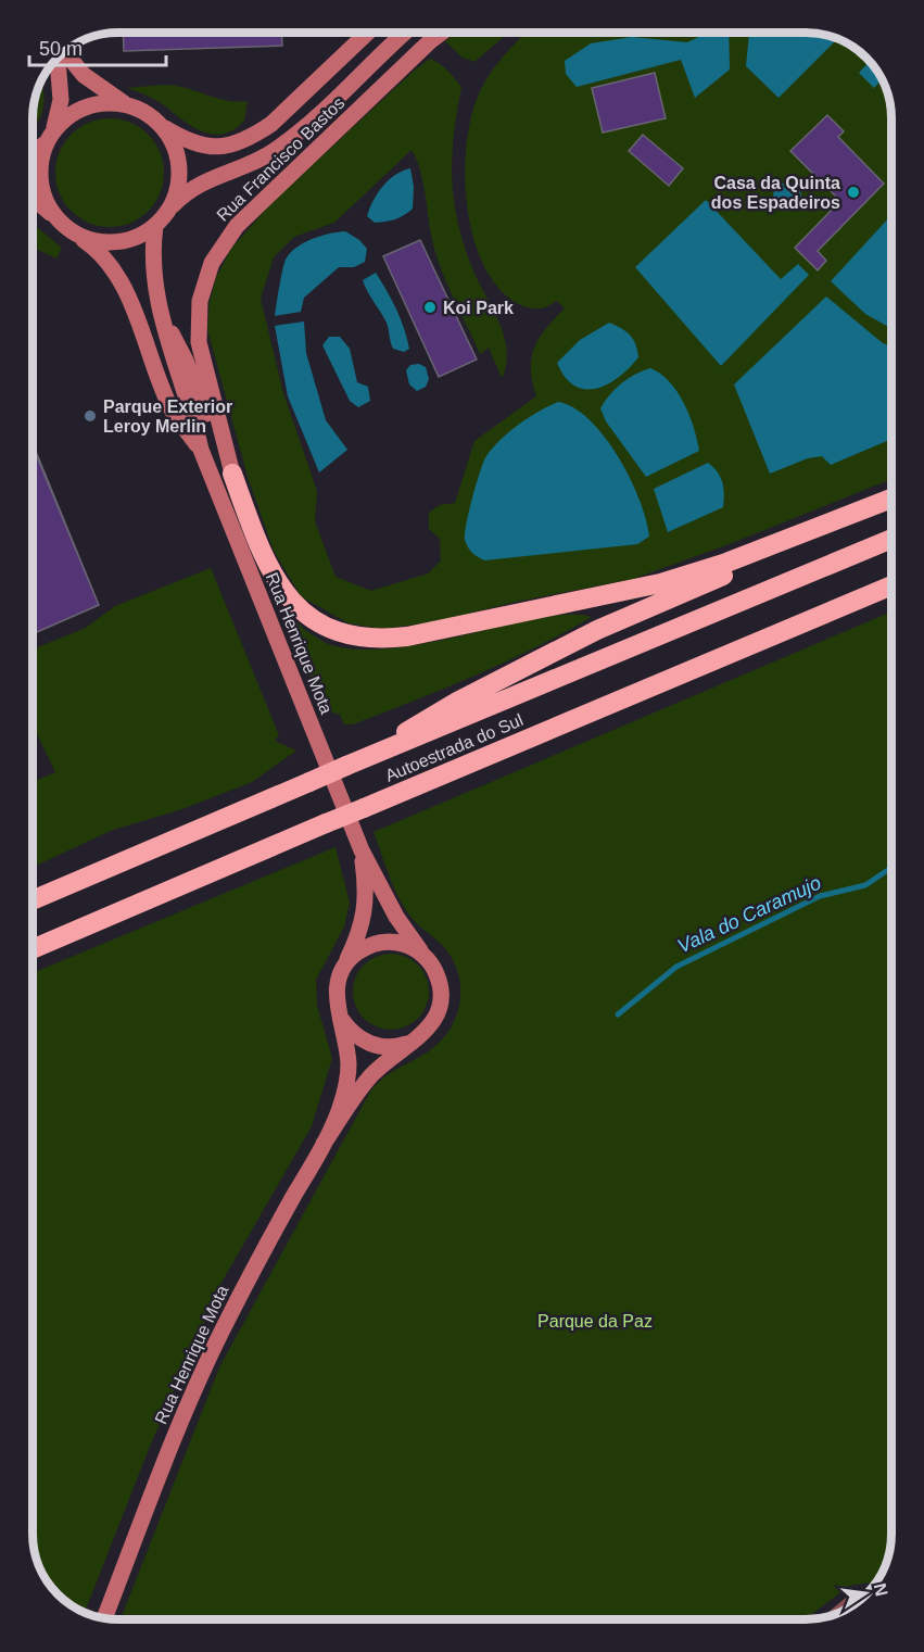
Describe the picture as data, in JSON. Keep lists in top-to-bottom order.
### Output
{
  "streets": {
    "highway": ["Autoestrada do Sul"],
    "street": ["Rua Francisco Bastos", "Rua Henrique Mota"]
  },
  "water": ["Vala do Caramujo"],
  "parks": ["Parque da Paz"],
  "places": ["Casa da Quinta dos Espadeiros", "Koi Park", "Parque Exterior Leroy Merlin"],
  "scale_bar": "50 m",
  "north": "right"
}
